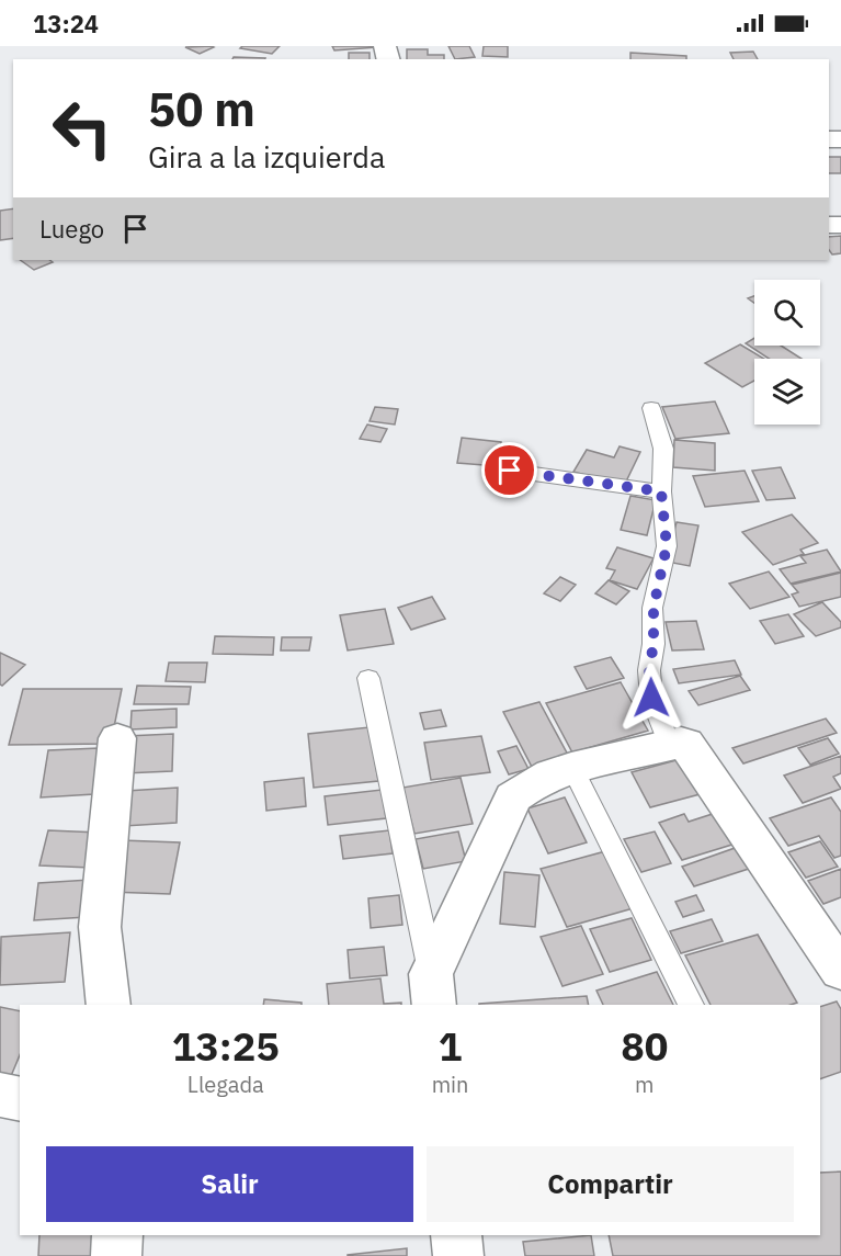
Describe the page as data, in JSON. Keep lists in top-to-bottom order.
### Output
{
  "page": {
    "status": "13:24",
    "turn": ["50 m", "Gira a la izquierda"],
    "then": "Luego",
    "eta": [
      "13:25",
      "Llegada",
      "1",
      "min",
      "80",
      "m"
    ],
    "buttons": ["Salir", "Compartir"]
  }
}
